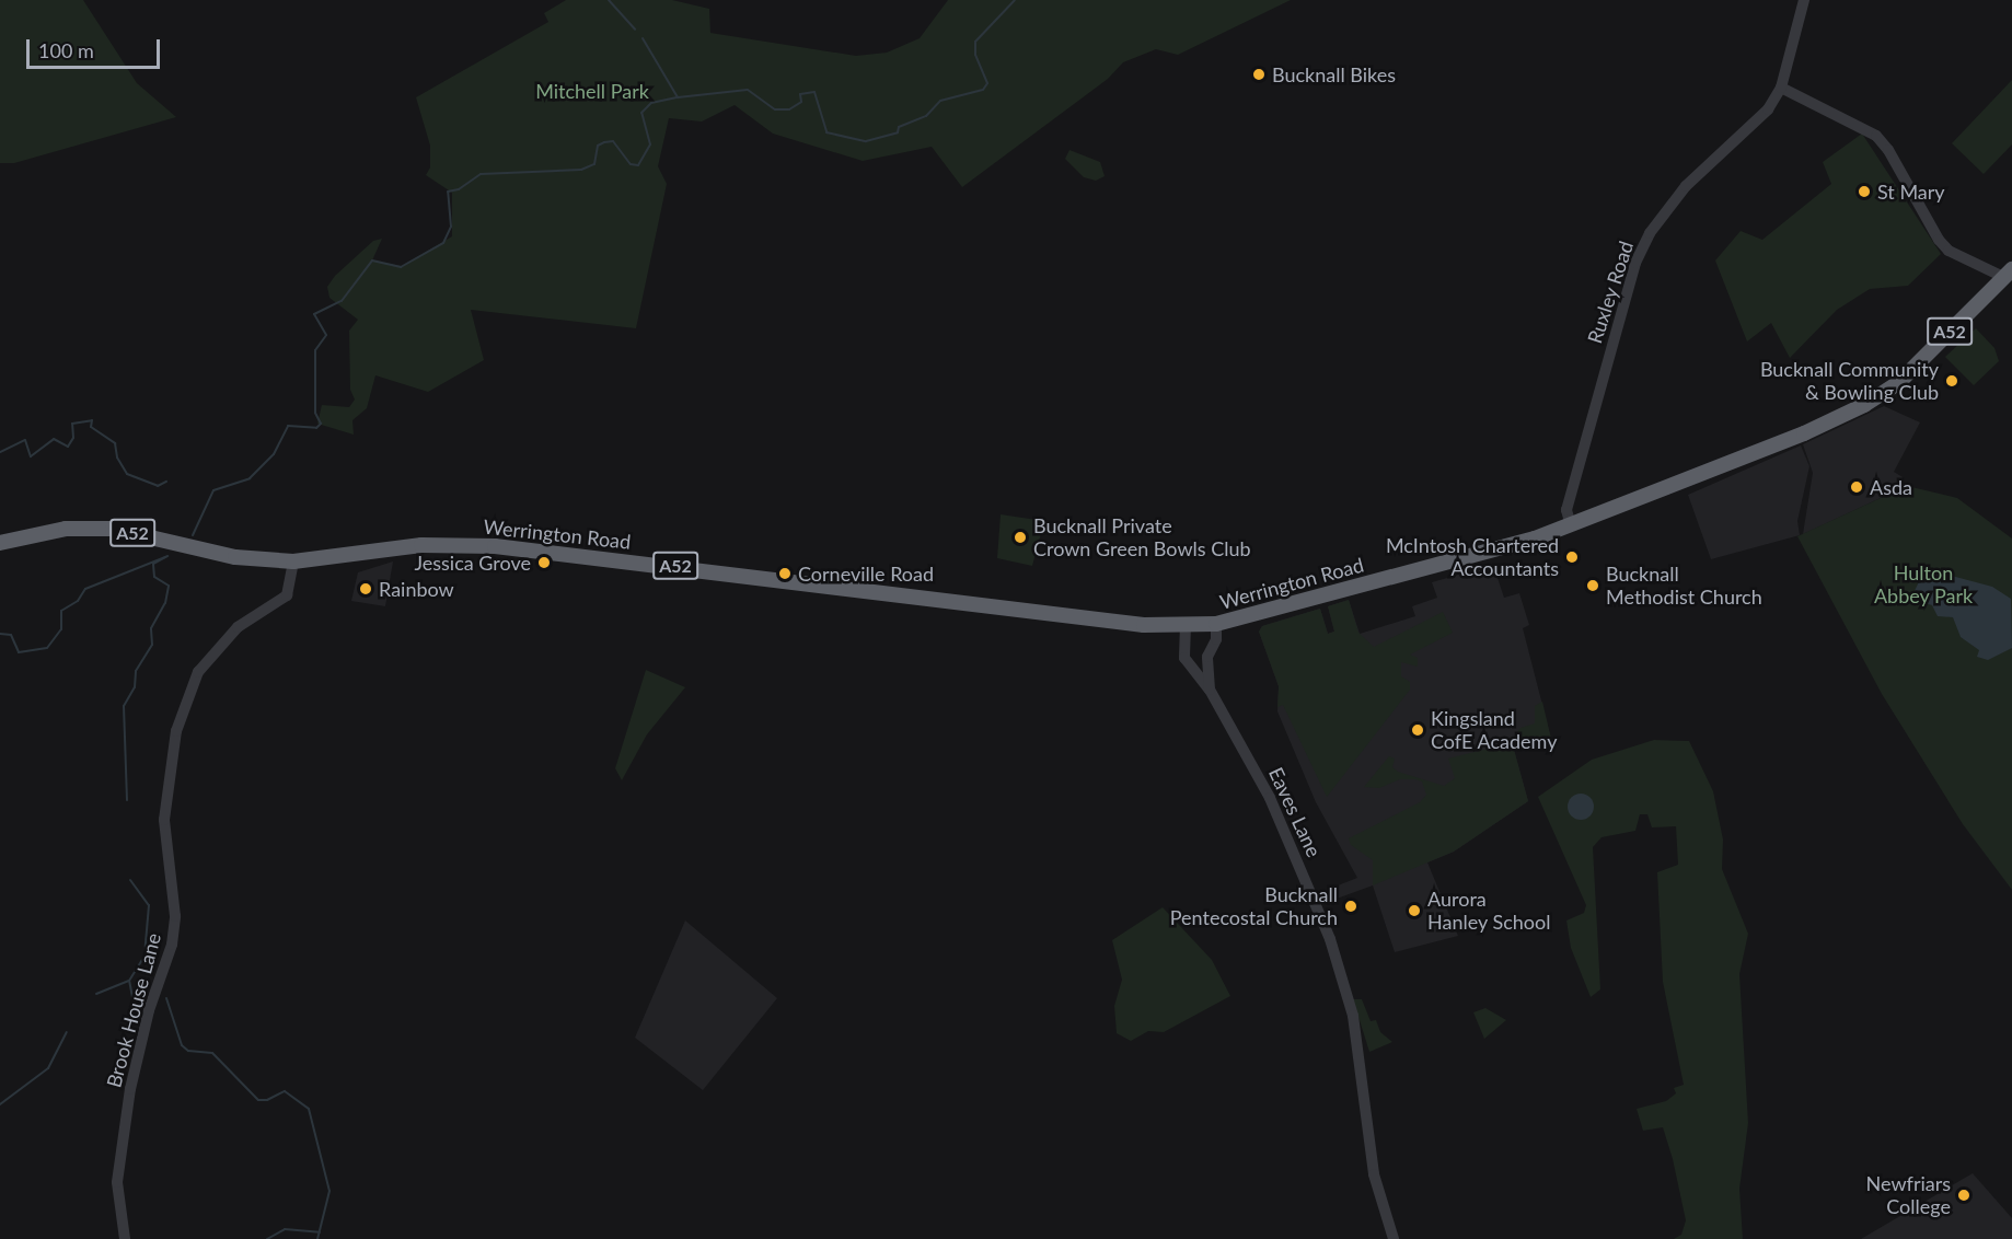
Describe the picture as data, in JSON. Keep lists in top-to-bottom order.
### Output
{
  "streets": {
    "highway": ["A52", "Werrington Road"],
    "street": ["Ruxley Road", "Eaves Lane", "Brook House Lane"]
  },
  "crossings": [
    ["Ruxley Road", "Werrington Road"],
    ["A52", "Werrington Road"],
    ["A52", "Brook House Lane"],
    ["Werrington Road", "Eaves Lane"],
    ["Werrington Road", "Brook House Lane"]
  ],
  "parks": ["Mitchell Park", "Hulton Abbey Park"],
  "places": [
    "Bucknall Bikes",
    "St Mary",
    "Bucknall Community & Bowling Club",
    "Asda",
    "Bucknall Private Crown Green Bowls Club",
    "McIntosh Chartered Accountants",
    "Jessica Grove",
    "Corneville Road",
    "Bucknall Methodist Church",
    "Rainbow",
    "Kingsland CofE Academy",
    "Bucknall Pentecostal Church",
    "Aurora Hanley School",
    "Newfriars College"
  ],
  "scale_bar": "100 m"
}
